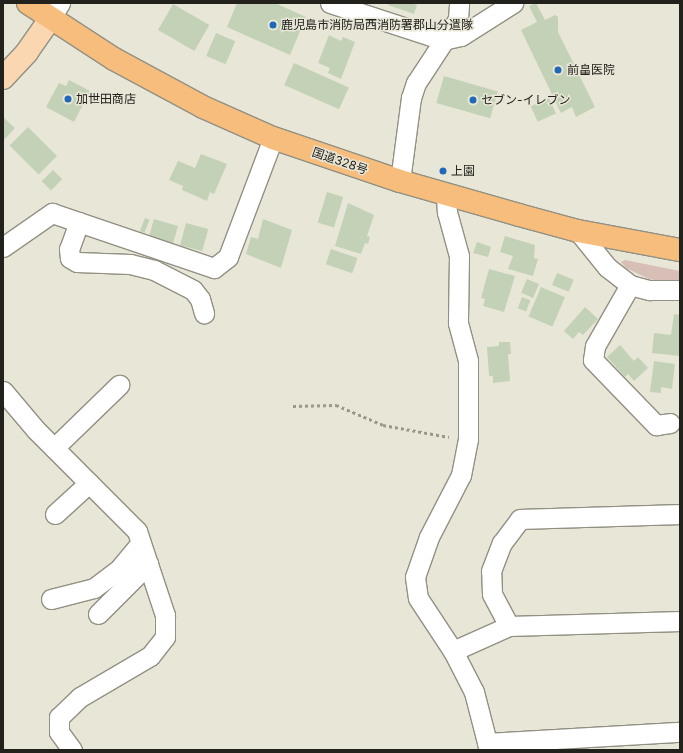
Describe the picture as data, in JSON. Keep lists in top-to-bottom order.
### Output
{
  "streets": {
    "highway": ["国道328号"]
  },
  "places": [
    "鹿児島市消防局西消防署郡山分遣隊",
    "前畠医院",
    "加世田商店",
    "セブン-イレブン",
    "上園"
  ]
}
